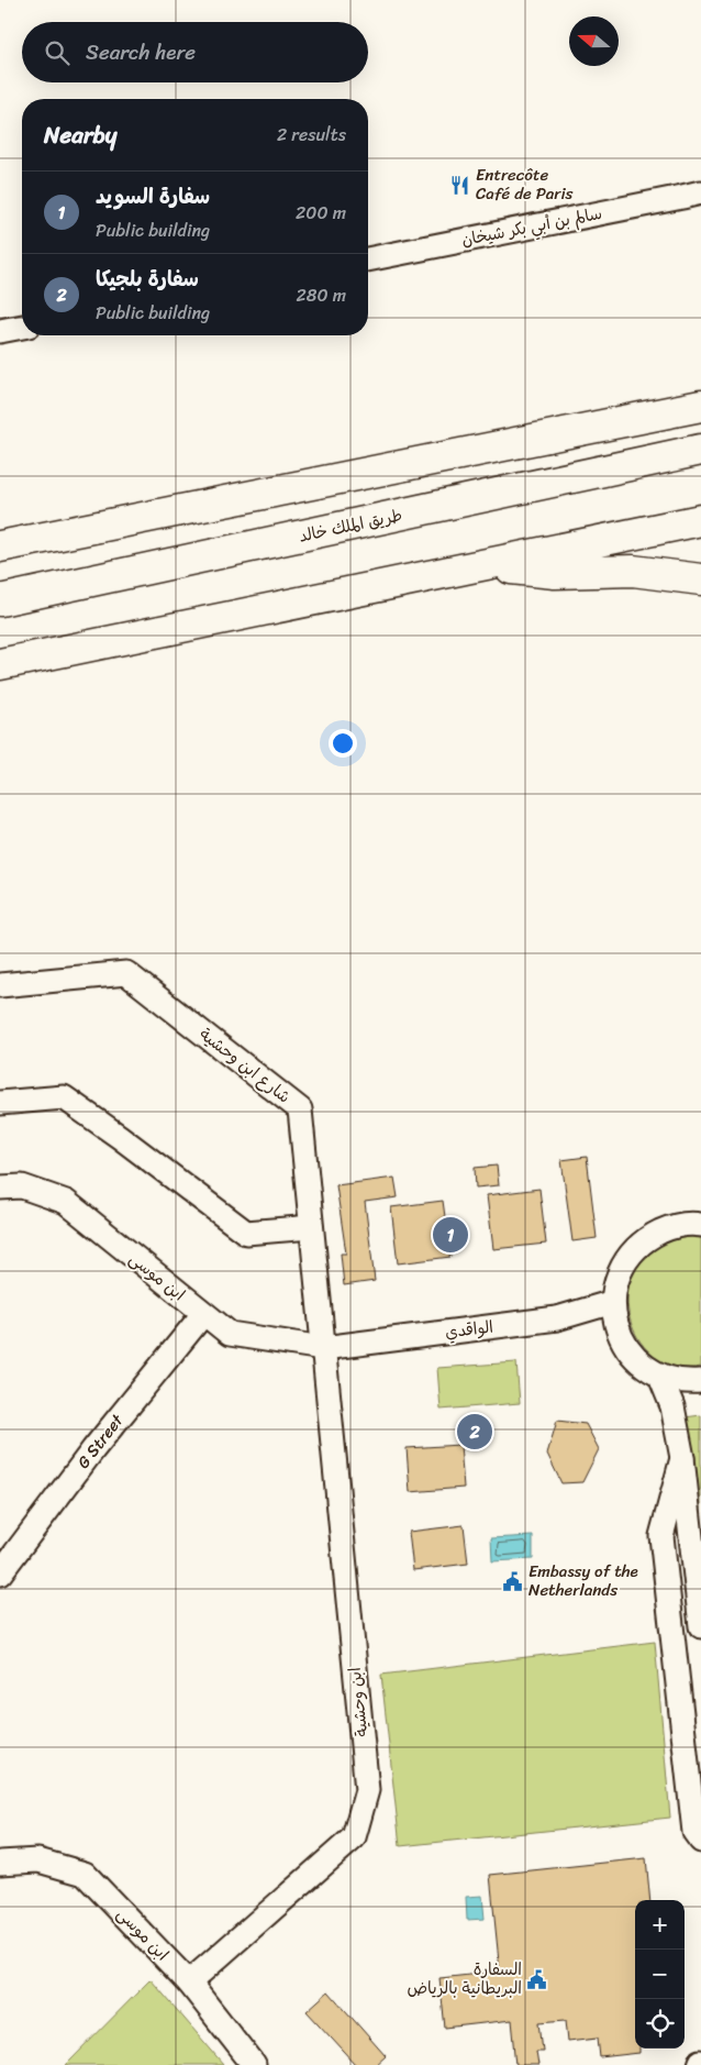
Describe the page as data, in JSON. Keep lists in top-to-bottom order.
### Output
{
  "streets": {
    "highway": ["طريق الملك خالد"],
    "street": [
      "سالم بن أبي بكر شيخان",
      "شارع ابن وحشية",
      "ابن موسى",
      "الواقدي",
      "G Street",
      "ابن وحشية"
    ]
  },
  "crossings": [
    ["شارع ابن وحشية", "ابن موسى"],
    ["شارع ابن وحشية", "الواقدي"],
    ["شارع ابن وحشية", "ابن وحشية"],
    ["ابن موسى", "الواقدي"],
    ["ابن موسى", "G Street"],
    ["ابن موسى", "ابن وحشية"],
    ["الواقدي", "ابن وحشية"]
  ],
  "places": {
    "restaurant": ["Entrecôte Café de Paris"],
    "public building": ["Embassy of the Netherlands", "السفارة البريطانية بالرياض"]
  },
  "north": "left",
  "page": {
    "search": "Search here",
    "heading": ["Nearby", "2 results"],
    "list": [
      {
        "mark": "1",
        "name": "سفارة السويد",
        "note": "Public building",
        "value": "200 m"
      },
      {
        "mark": "2",
        "name": "سفارة بلجيكا",
        "note": "Public building",
        "value": "280 m"
      }
    ],
    "pins": ["1", "2"],
    "map_buttons": ["+", "−"]
  }
}
